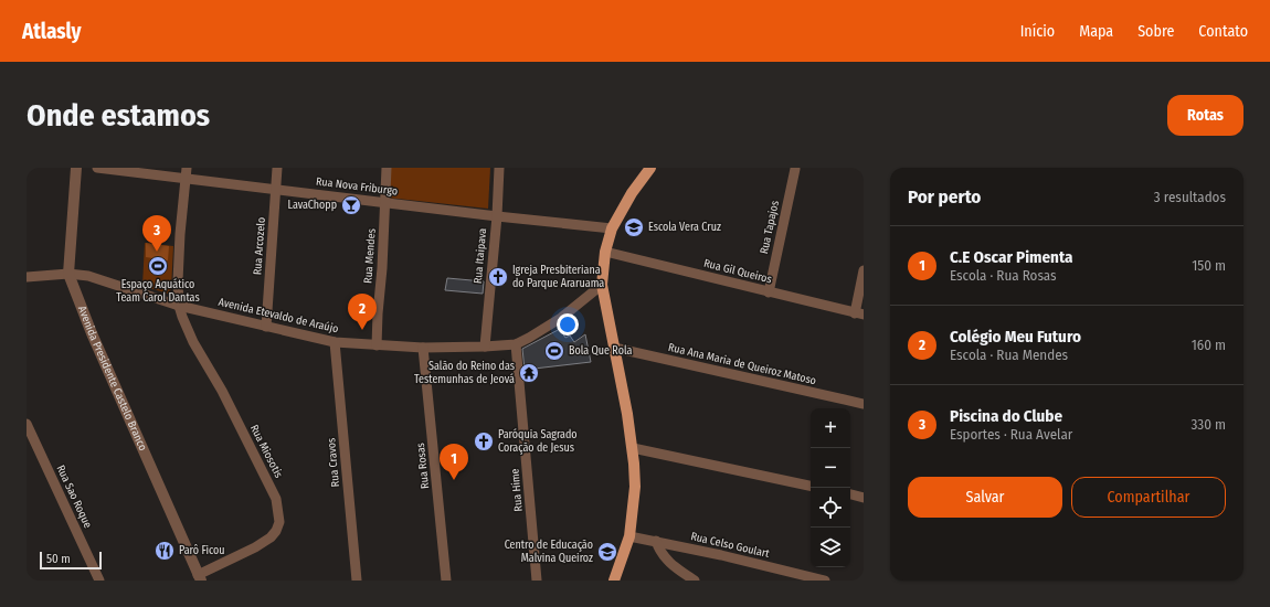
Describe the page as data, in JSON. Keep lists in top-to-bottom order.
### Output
{
  "streets": {
    "street": [
      "Rua Nova Friburgo",
      "Rua Tapajos",
      "Rua Arcozelo",
      "Rua Mendes",
      "Rua Itaipava",
      "Rua Gil Queiros",
      "Avenida Etevaldo de Araújo",
      "Rua Ana Maria de Queiroz Matoso",
      "Avenida Presidente Castelo Branco",
      "Rua Miosotis",
      "Rua Cravos",
      "Rua Rosas",
      "Rua Hime",
      "Rua Sao Roque",
      "Rua Celso Goulart"
    ]
  },
  "crossings": [
    ["Rua Nova Friburgo", "Rua Arcozelo"],
    ["Rua Nova Friburgo", "Rua Mendes"],
    ["Rua Nova Friburgo", "Rua Itaipava"],
    ["Rua Nova Friburgo", "Rua Miosotis"],
    ["Rua Tapajos", "Rua Gil Queiros"],
    ["Rua Arcozelo", "Avenida Etevaldo de Araújo"],
    ["Rua Mendes", "Avenida Etevaldo de Araújo"],
    ["Rua Itaipava", "Avenida Etevaldo de Araújo"],
    ["Avenida Etevaldo de Araújo", "Avenida Presidente Castelo Branco"],
    ["Avenida Etevaldo de Araújo", "Rua Miosotis"],
    ["Avenida Etevaldo de Araújo", "Rua Cravos"],
    ["Avenida Etevaldo de Araújo", "Rua Rosas"],
    ["Avenida Etevaldo de Araújo", "Rua Hime"],
    ["Avenida Presidente Castelo Branco", "Rua Miosotis"]
  ],
  "places": {
    "bar": ["LavaChopp"],
    "school or university": ["Escola Vera Cruz", "Centro de Educação Malvina Queiroz"],
    "sports": ["Espaço Aquático Team Carol Dantas", "Bola Que Rola"],
    "church": ["Igreja Presbiteriana do Parque Araruama", "Paróquia Sagrado Coração de Jesus"],
    "temple": ["Salão do Reino das Testemunhas de Jeová"],
    "restaurant": ["Parô Ficou"]
  },
  "scale_bar": "50 m",
  "page": {
    "header": "Atlasly",
    "nav": [
      "Início",
      "Mapa",
      "Sobre",
      "Contato"
    ],
    "buttons": [
      "Rotas",
      ["Salvar", "Compartilhar"]
    ],
    "title": "Onde estamos",
    "heading": ["Por perto", "3 resultados"],
    "pins": ["3", "2", "1"],
    "list": [
      {
        "mark": "1",
        "name": "C.E Oscar Pimenta",
        "note": "Escola · Rua Rosas",
        "value": "150 m"
      },
      {
        "mark": "2",
        "name": "Colégio Meu Futuro",
        "note": "Escola · Rua Mendes",
        "value": "160 m"
      },
      {
        "mark": "3",
        "name": "Piscina do Clube",
        "note": "Esportes · Rua Avelar",
        "value": "330 m"
      }
    ],
    "map_buttons": ["+", "−"],
    "scale": "50 m"
  }
}
